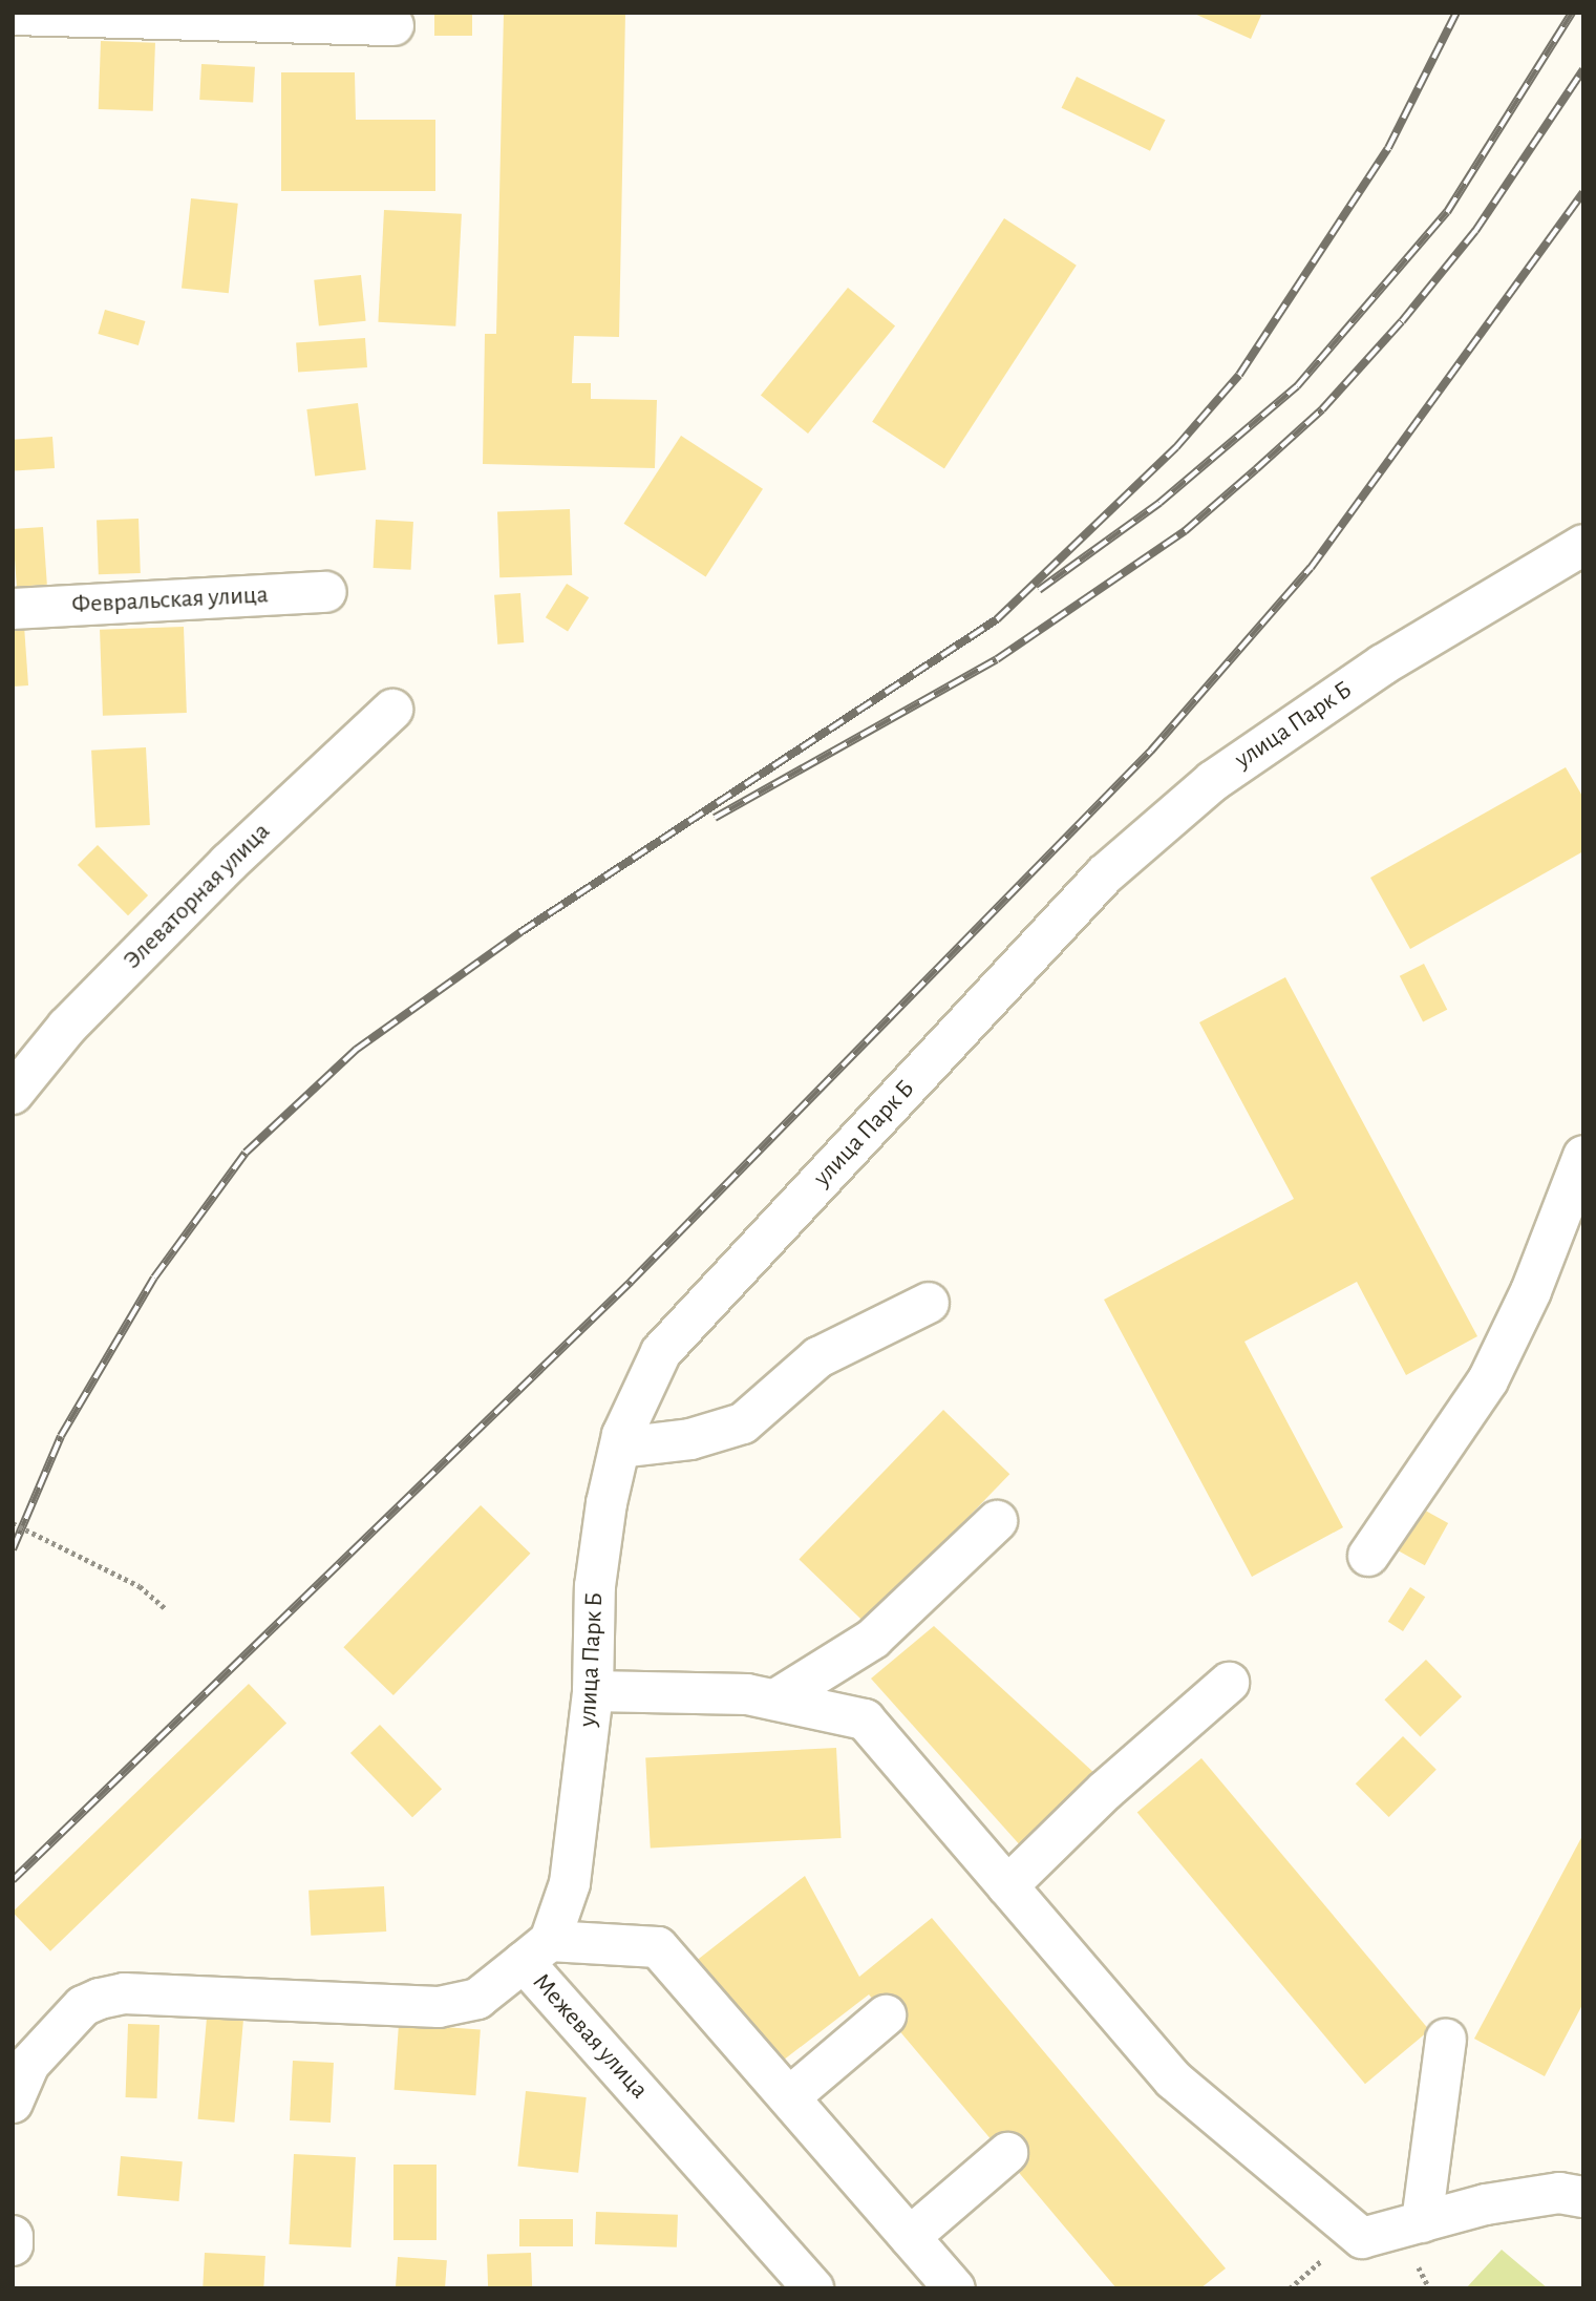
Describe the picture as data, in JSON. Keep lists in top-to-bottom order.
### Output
{
  "streets": {
    "street": [
      "Февральская улица",
      "улица Парк Б",
      "Элеваторная улица",
      "Межевая улица"
    ]
  },
  "crossings": [
    ["улица Парк Б", "Межевая улица"]
  ]
}
